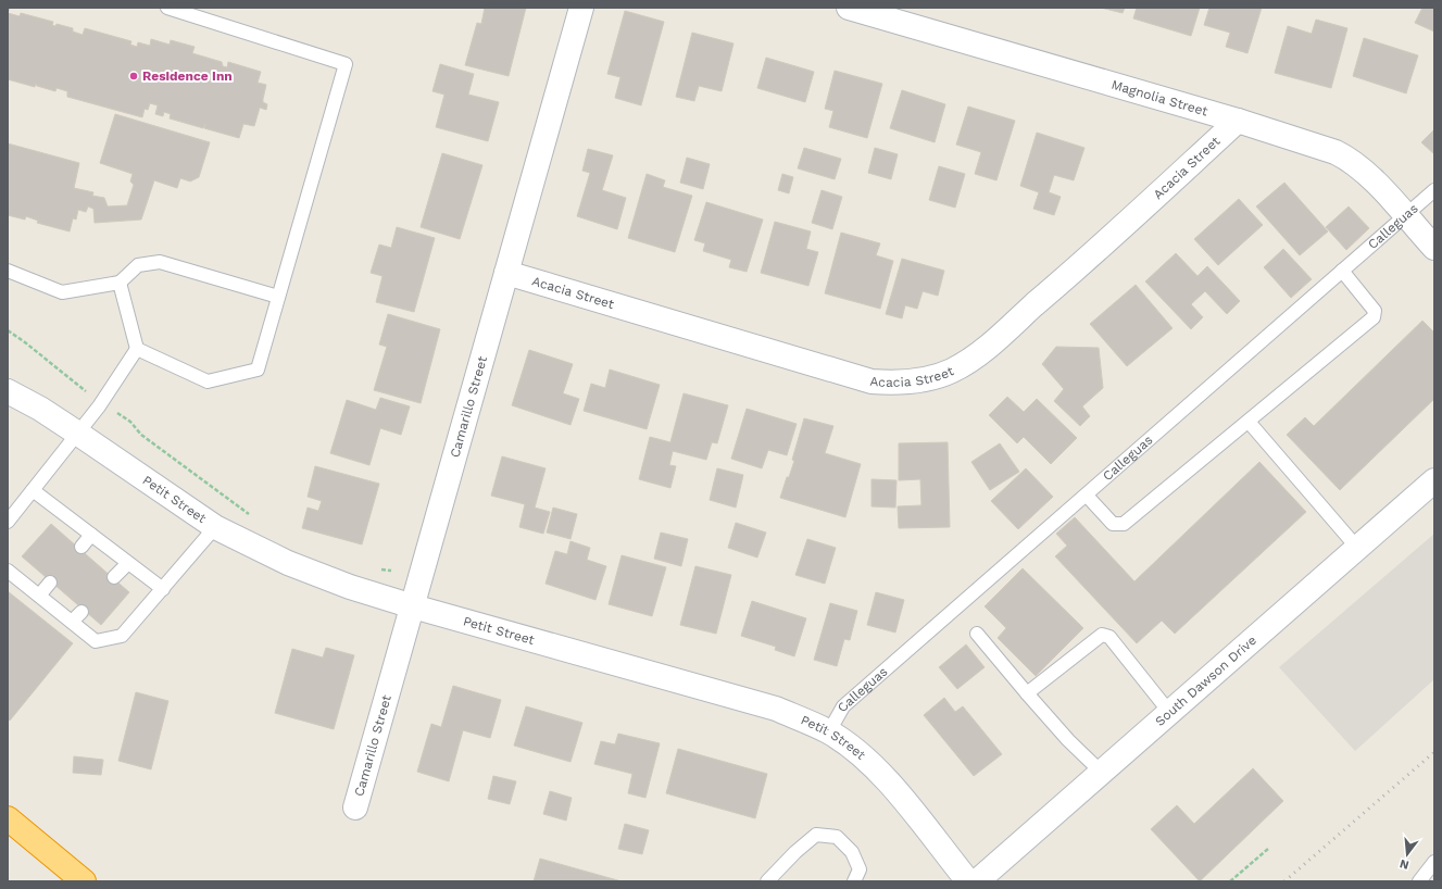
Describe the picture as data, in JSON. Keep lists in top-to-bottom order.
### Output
{
  "streets": {
    "street": [
      "Magnolia Street",
      "Acacia Street",
      "Camarillo Street",
      "Petit Street",
      "South Dawson Drive"
    ],
    "lane": ["Calleguas"]
  },
  "crossings": [
    ["Magnolia Street", "Acacia Street"],
    ["Magnolia Street", "Calleguas"],
    ["Acacia Street", "Camarillo Street"],
    ["Calleguas", "Petit Street"],
    ["Camarillo Street", "Petit Street"]
  ],
  "places": ["Residence Inn"],
  "north": "bottom"
}
